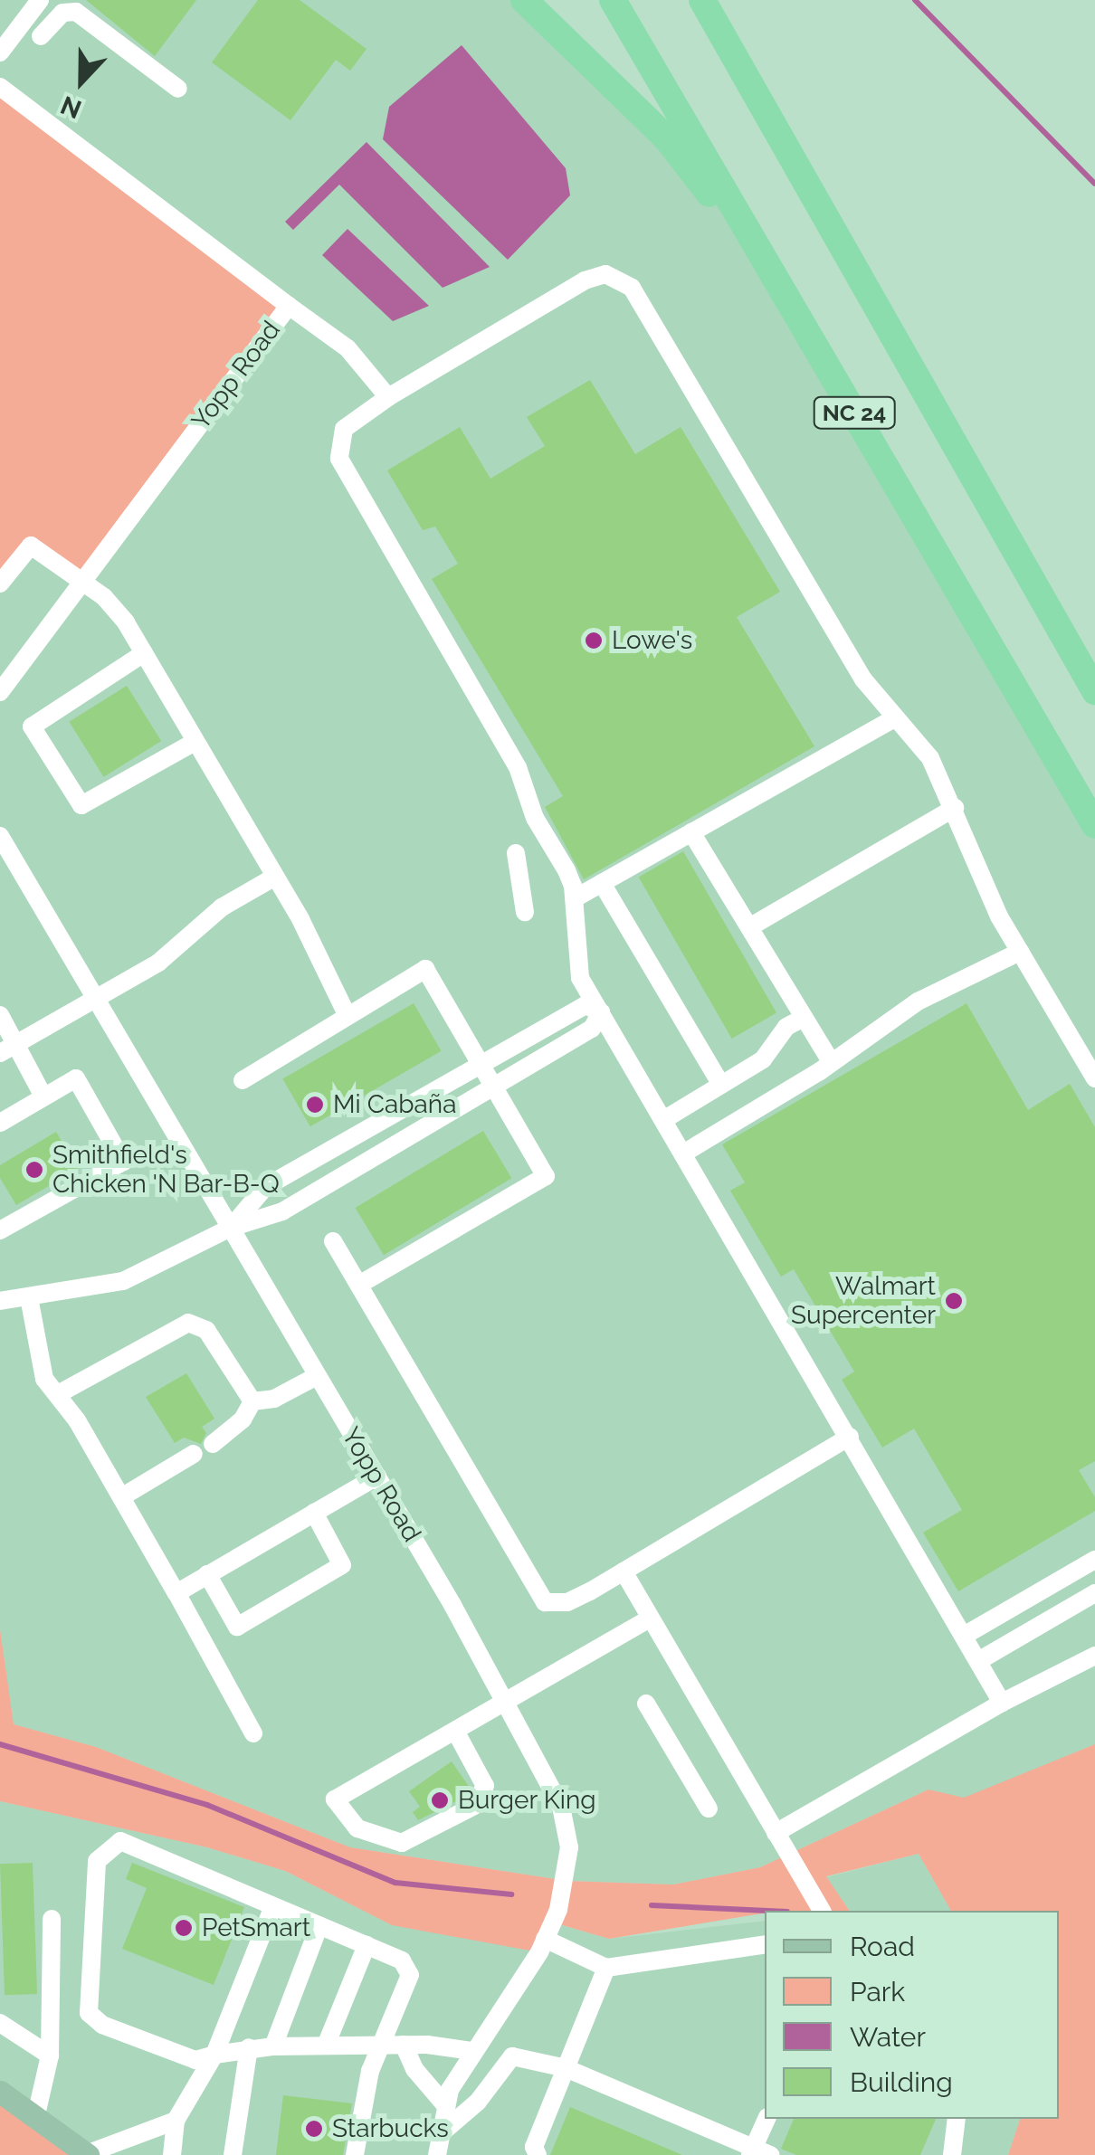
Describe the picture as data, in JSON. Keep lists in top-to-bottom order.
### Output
{
  "streets": {
    "highway": ["NC 24"],
    "street": ["Yopp Road"]
  },
  "places": [
    "Lowe's",
    "Mi Cabaña",
    "Smithfield's Chicken 'N Bar-B-Q",
    "Walmart Supercenter",
    "Burger King",
    "PetSmart",
    "Starbucks"
  ],
  "legend": [
    "Road",
    "Park",
    "Water",
    "Building"
  ],
  "north": "bottom"
}
